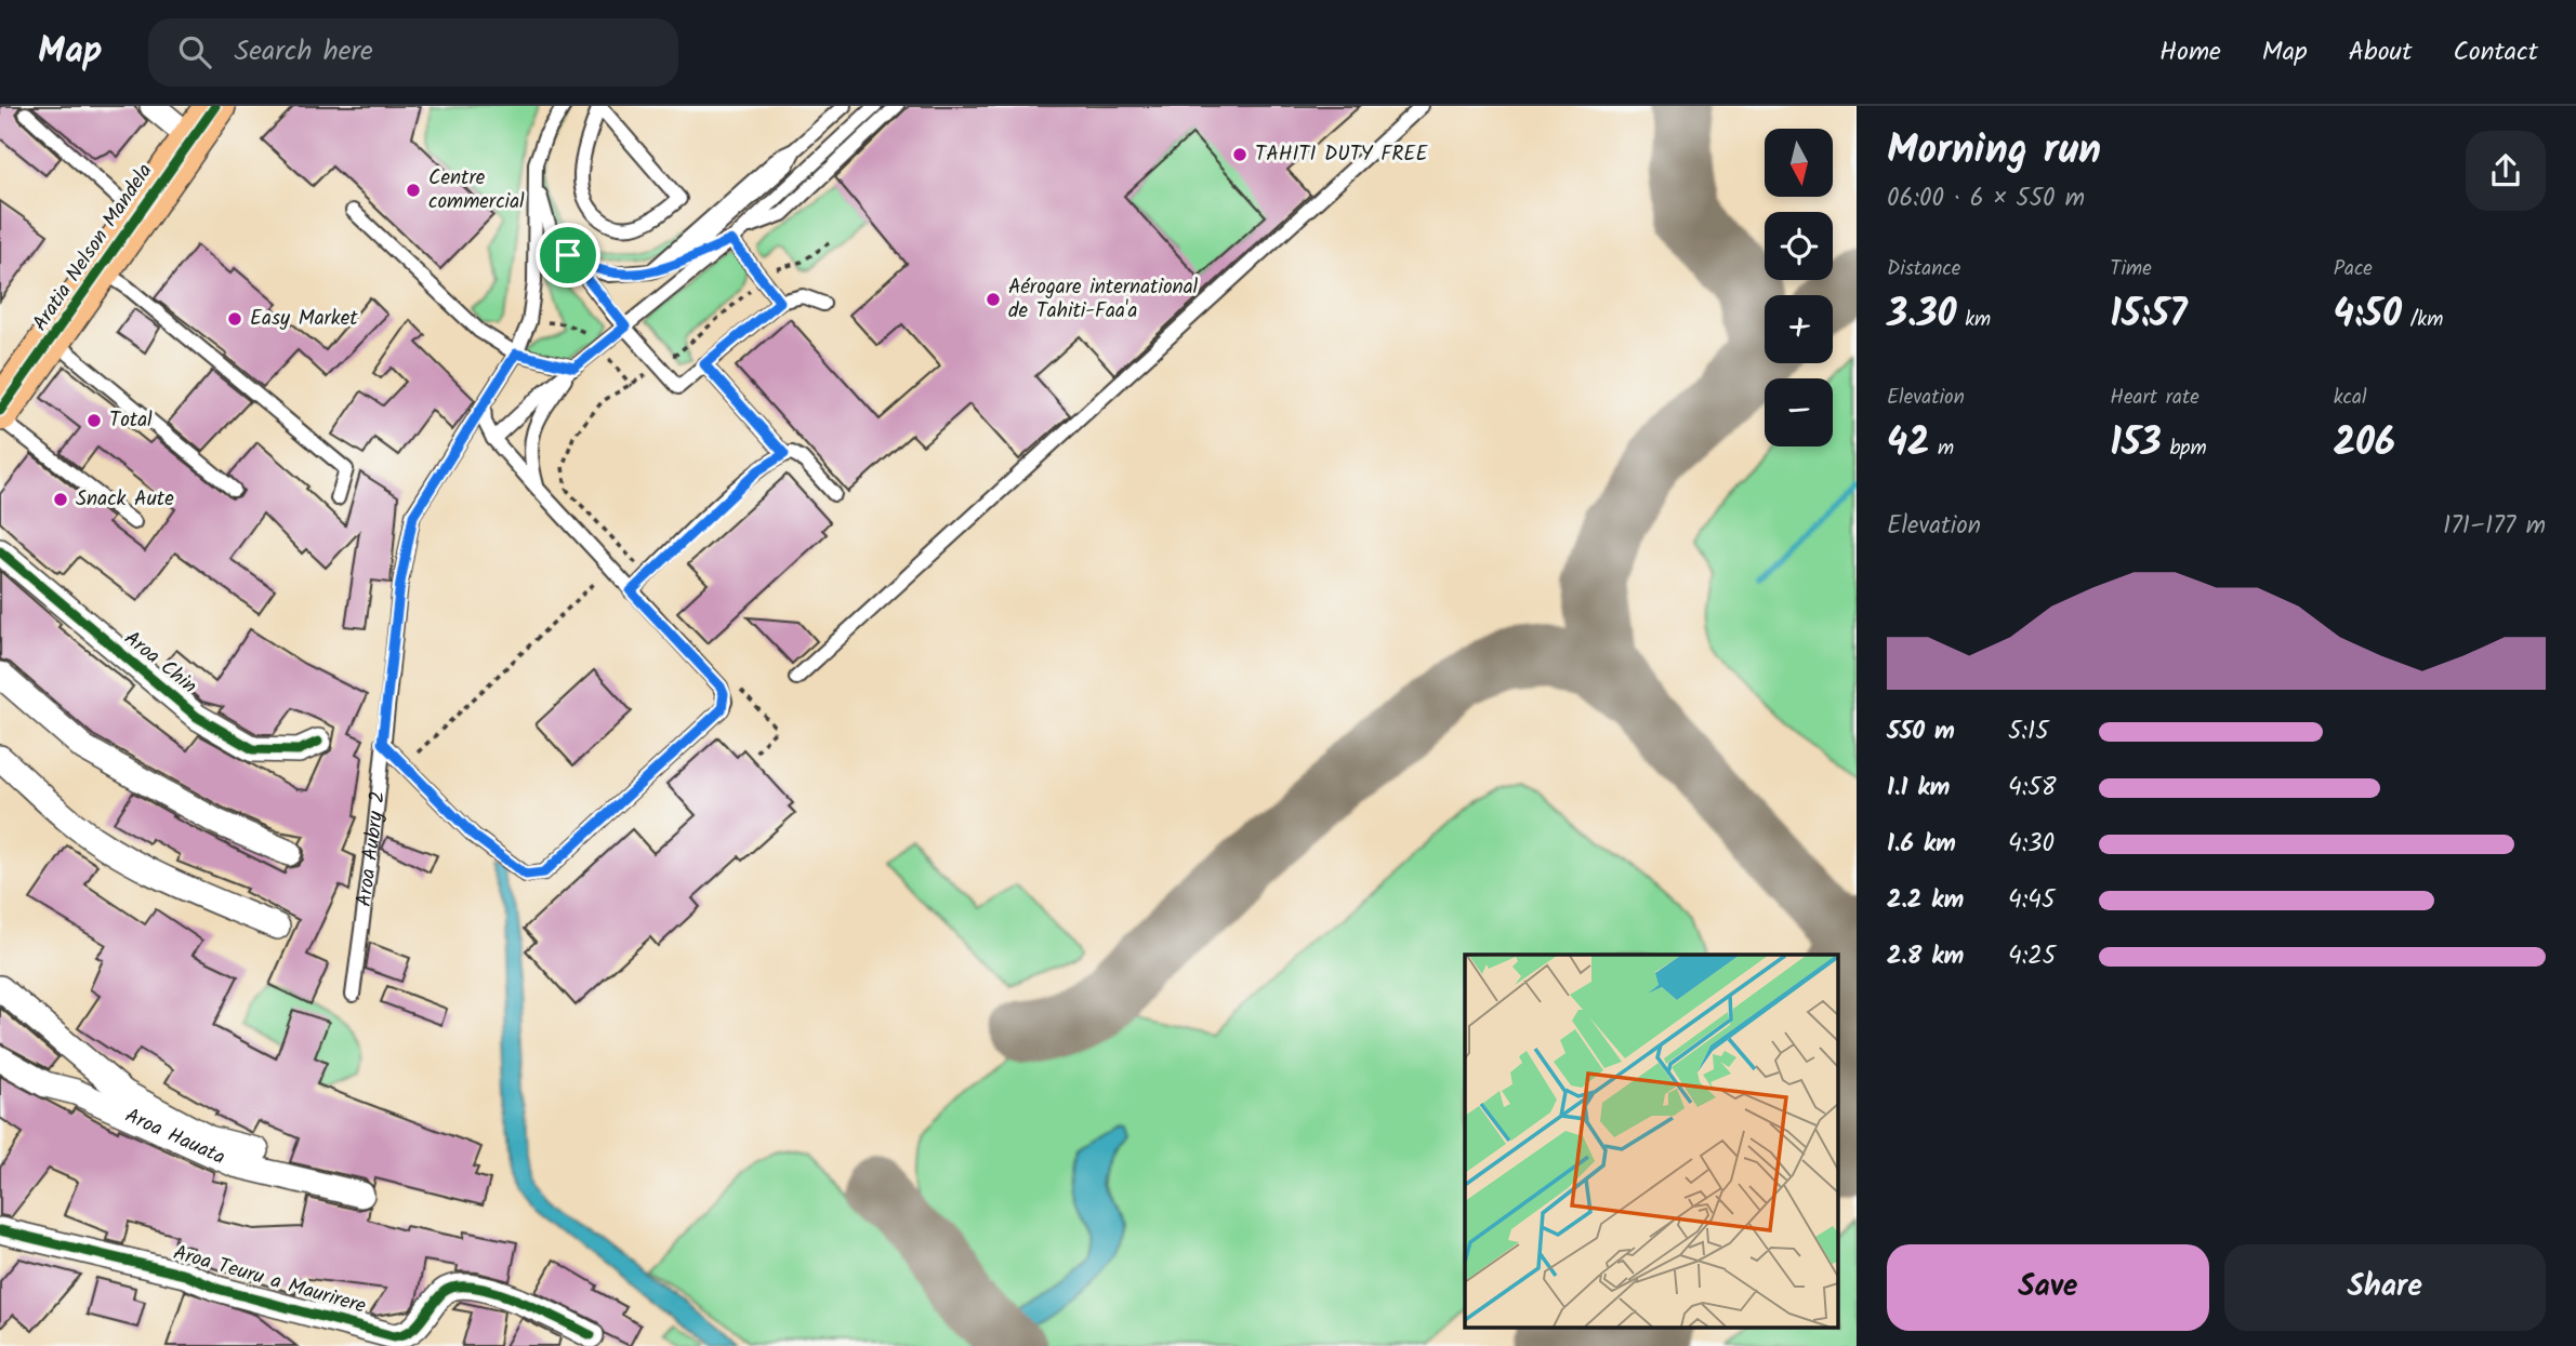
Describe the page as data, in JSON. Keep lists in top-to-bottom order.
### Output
{
  "streets": {
    "main road": ["Aratia Nelson Mandela"],
    "street": ["Aroa Chin", "Aroa Hauata", "Aroa Teuru a Maurirere"],
    "lane": ["Aroa Aubry 2"]
  },
  "places": [
    "TAHITI DUTY FREE",
    "Centre commercial",
    "Aérogare international de Tahiti-Faa'a",
    "Easy Market",
    "Total",
    "Snack Aute"
  ],
  "north": "bottom",
  "page": {
    "header": "Map",
    "search": "Search here",
    "nav": [
      "Home",
      "Map",
      "About",
      "Contact"
    ],
    "heading": ["Morning run", "06:00 · 6 × 550 m"],
    "map_buttons": ["+", "−"],
    "stats": [
      ["Distance", "3.30 km"],
      ["Time", "15:57"],
      ["Pace", "4:50 /km"],
      ["Elevation", "42 m"],
      ["Heart rate", "153 bpm"],
      ["kcal", "206"]
    ],
    "chart": ["Elevation", "171–177 m"],
    "list": [
      {
        "name": "550 m",
        "note": "5:15"
      },
      {
        "name": "1.1 km",
        "note": "4:58"
      },
      {
        "name": "1.6 km",
        "note": "4:30"
      },
      {
        "name": "2.2 km",
        "note": "4:45"
      },
      {
        "name": "2.8 km",
        "note": "4:25"
      }
    ],
    "buttons": ["Save", "Share"]
  }
}
